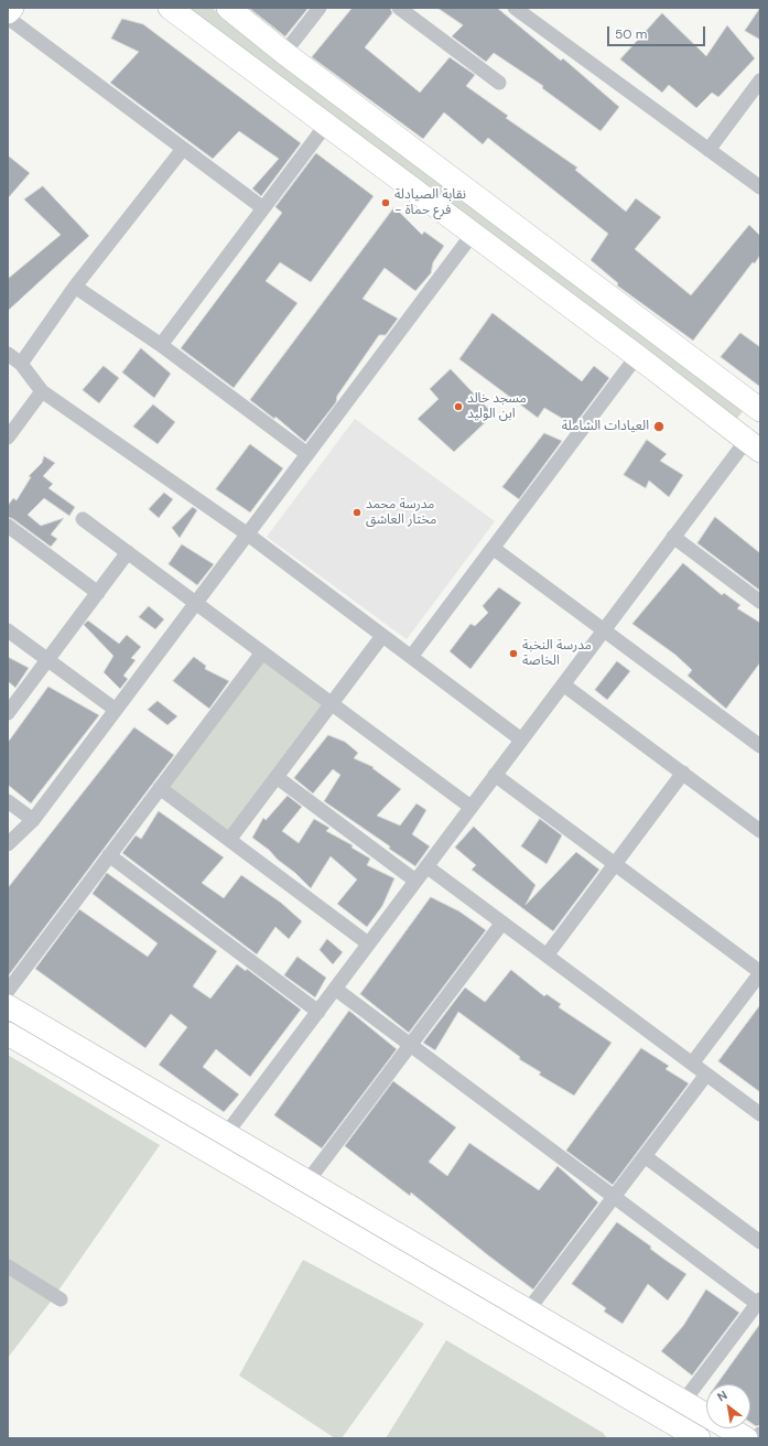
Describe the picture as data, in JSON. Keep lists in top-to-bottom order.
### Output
{
  "places": [
    "نقابة الصيادلة - فرع حماة",
    "مسجد خالد ابن الوليد",
    "العيادات الشاملة",
    "مدرسة محمد مختار العاشق",
    "مدرسة النخبة الخاصة"
  ],
  "scale_bar": "50 m",
  "north": "top left"
}
